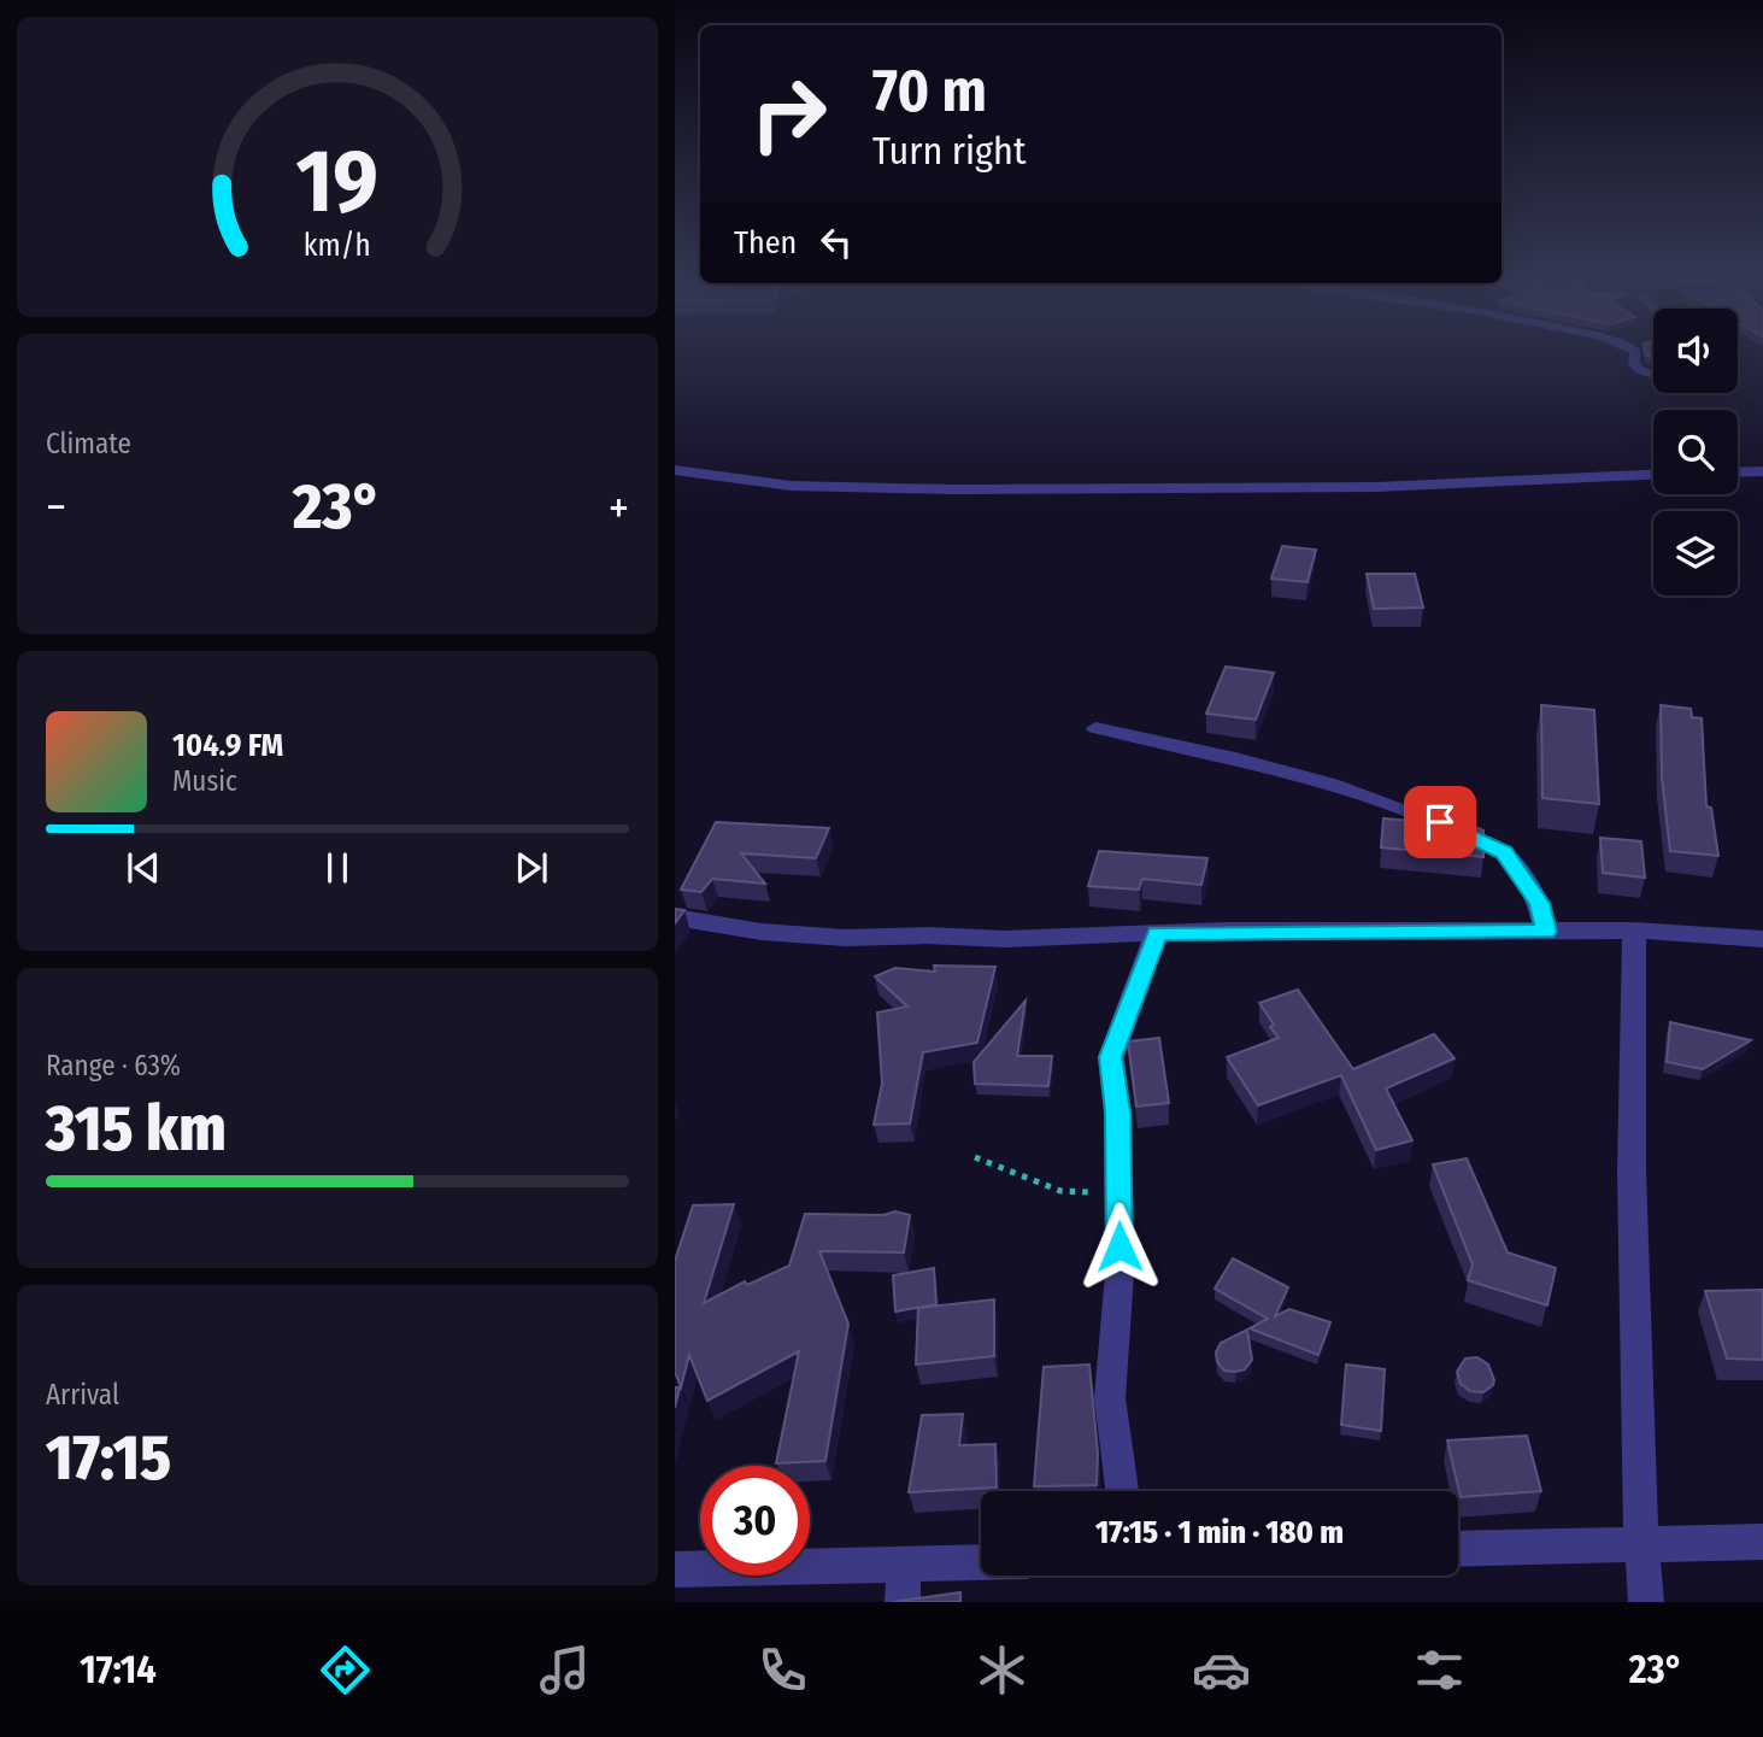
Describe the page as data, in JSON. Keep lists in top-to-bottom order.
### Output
{
  "page": {
    "turn": ["70 m", "Turn right"],
    "then": "Then",
    "tile": [
      "Climate",
      ["Range · 63%", "315 km"],
      ["Arrival", "17:15"]
    ],
    "heat": ["−", "23°", "+"],
    "song": ["104.9 FM", "Music"],
    "limit": "30",
    "trip": "17:15 · 1 min · 180 m",
    "tabs": ["17:14", "23°"],
    "gauge": ["19", "km/h"]
  }
}
